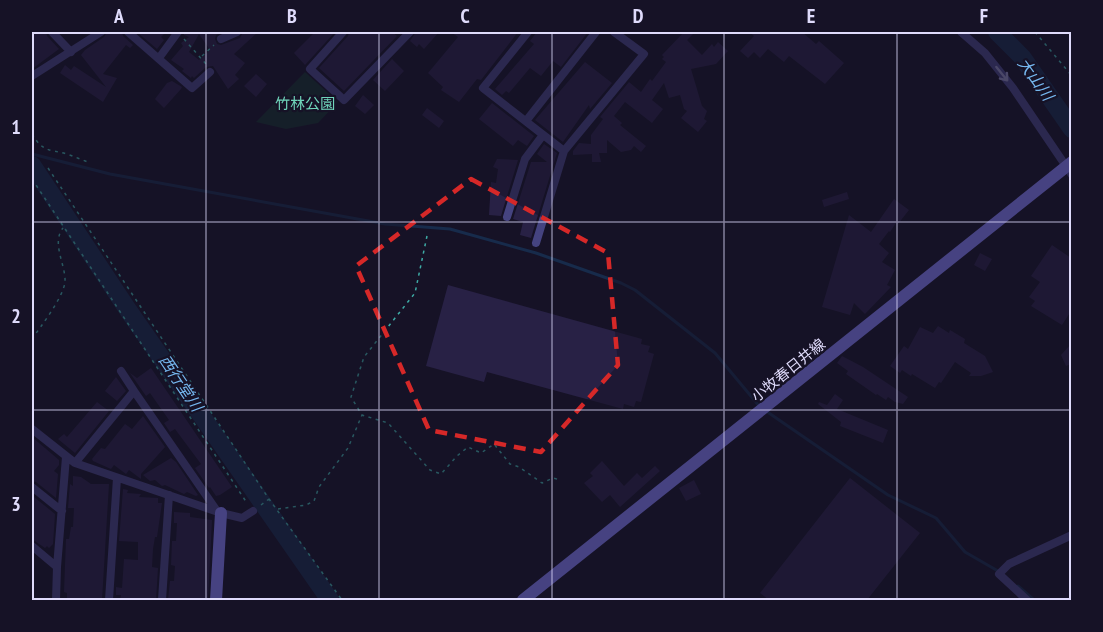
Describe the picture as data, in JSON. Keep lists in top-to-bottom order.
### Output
{
  "streets": {
    "main road": ["小牧春日井線"]
  },
  "water": ["大山川", "西行堂川"],
  "parks": ["竹林公園"],
  "grid": {
    "columns": [
      "A",
      "B",
      "C",
      "D",
      "E",
      "F"
    ],
    "rows": ["1", "2", "3"]
  }
}
